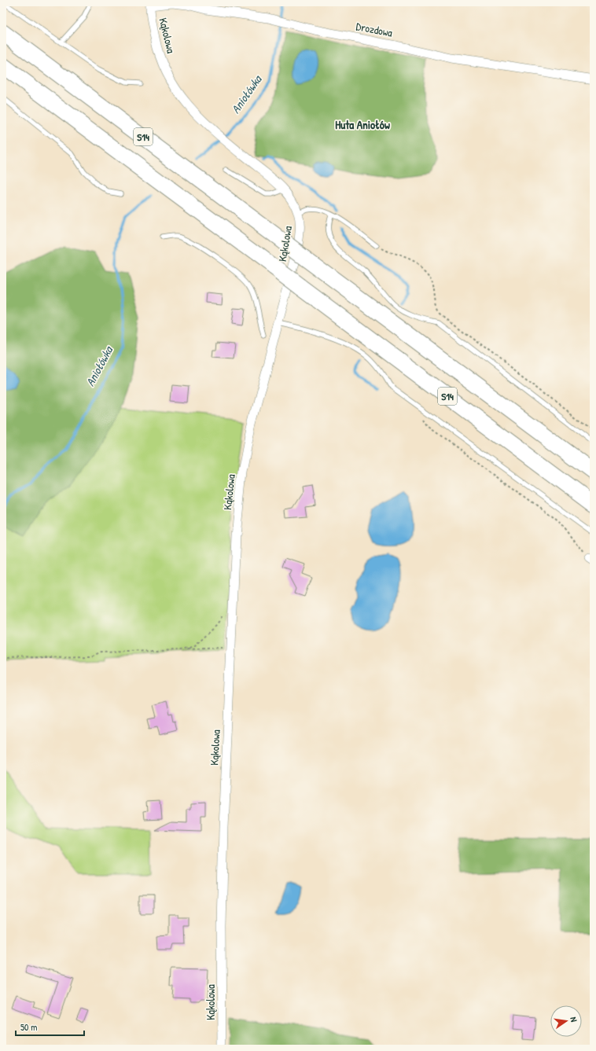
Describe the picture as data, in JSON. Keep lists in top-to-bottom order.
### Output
{
  "streets": {
    "highway": ["S14"],
    "street": ["Drozdowa", "Kąkolowa"]
  },
  "crossings": [
    ["Drozdowa", "Kąkolowa"]
  ],
  "districts": ["Huta Aniołów"],
  "water": ["Aniołówka"],
  "scale_bar": "50 m",
  "north": "right"
}
